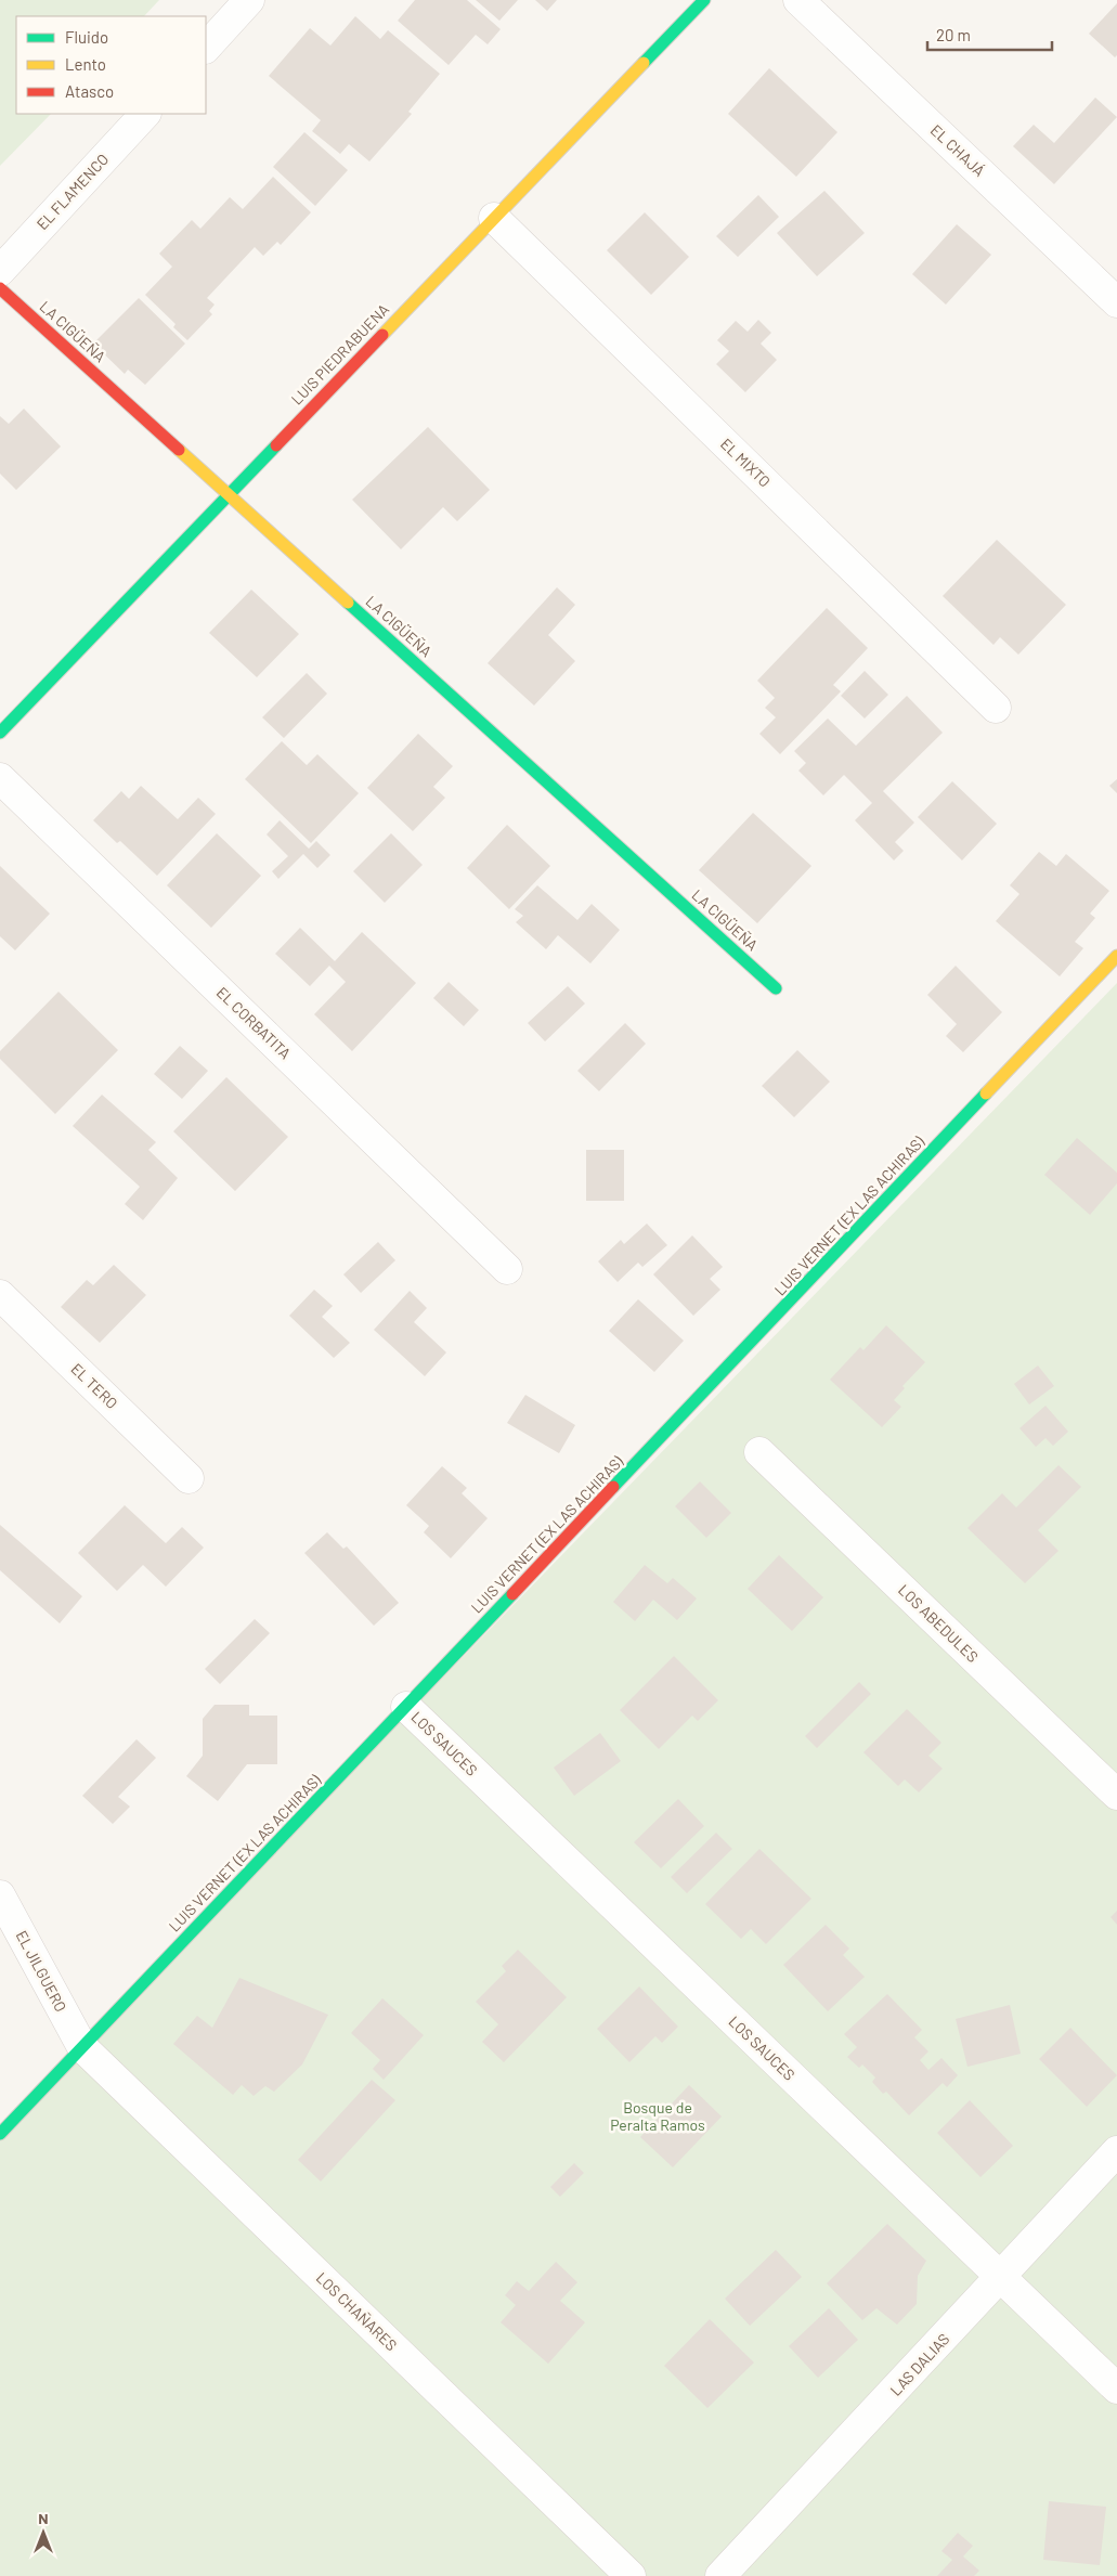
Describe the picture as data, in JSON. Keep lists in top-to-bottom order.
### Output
{
  "streets": {
    "street": [
      "EL CHAJÁ",
      "EL FLAMENCO",
      "LA CIGÜEÑA",
      "LUIS PIEDRABUENA",
      "EL MIXTO",
      "EL CORBATITA",
      "LUIS VERNET (EX LAS ACHIRAS)",
      "EL TERO",
      "LOS ABEDULES",
      "LOS SAUCES",
      "EL JILGUERO",
      "LOS CHAÑARES",
      "LAS DALIAS"
    ]
  },
  "crossings": [
    ["LA CIGÜEÑA", "LUIS PIEDRABUENA"],
    ["LUIS PIEDRABUENA", "EL MIXTO"],
    ["LUIS VERNET (EX LAS ACHIRAS)", "LOS SAUCES"],
    ["LUIS VERNET (EX LAS ACHIRAS)", "EL JILGUERO"],
    ["LUIS VERNET (EX LAS ACHIRAS)", "LOS CHAÑARES"],
    ["LOS SAUCES", "LAS DALIAS"],
    ["EL JILGUERO", "LOS CHAÑARES"]
  ],
  "parks": ["Bosque de Peralta Ramos"],
  "legend": ["Fluido", "Lento", "Atasco"],
  "scale_bar": "20 m",
  "north": "top"
}
